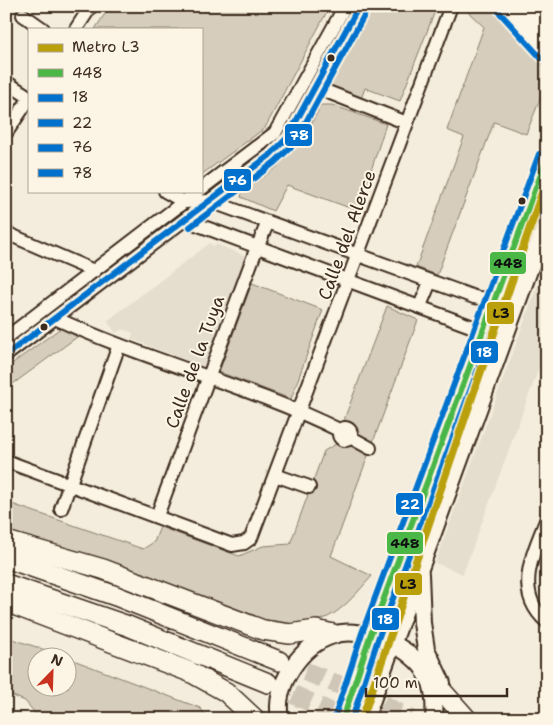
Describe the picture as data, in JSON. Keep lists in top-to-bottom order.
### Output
{
  "streets": {
    "street": ["Calle del Alerce", "Calle de la Tuya"]
  },
  "crossings": [
    ["Calle del Alerce", "Calle de la Tuya"]
  ],
  "lines": [
    "transit line 76",
    "transit line 78",
    "transit line 22",
    "transit line 448",
    "metro line L3",
    "transit line 18"
  ],
  "legend": [
    "Metro L3",
    "448",
    "18",
    "22",
    "76",
    "78"
  ],
  "scale_bar": "100 m",
  "north": "top right"
}
